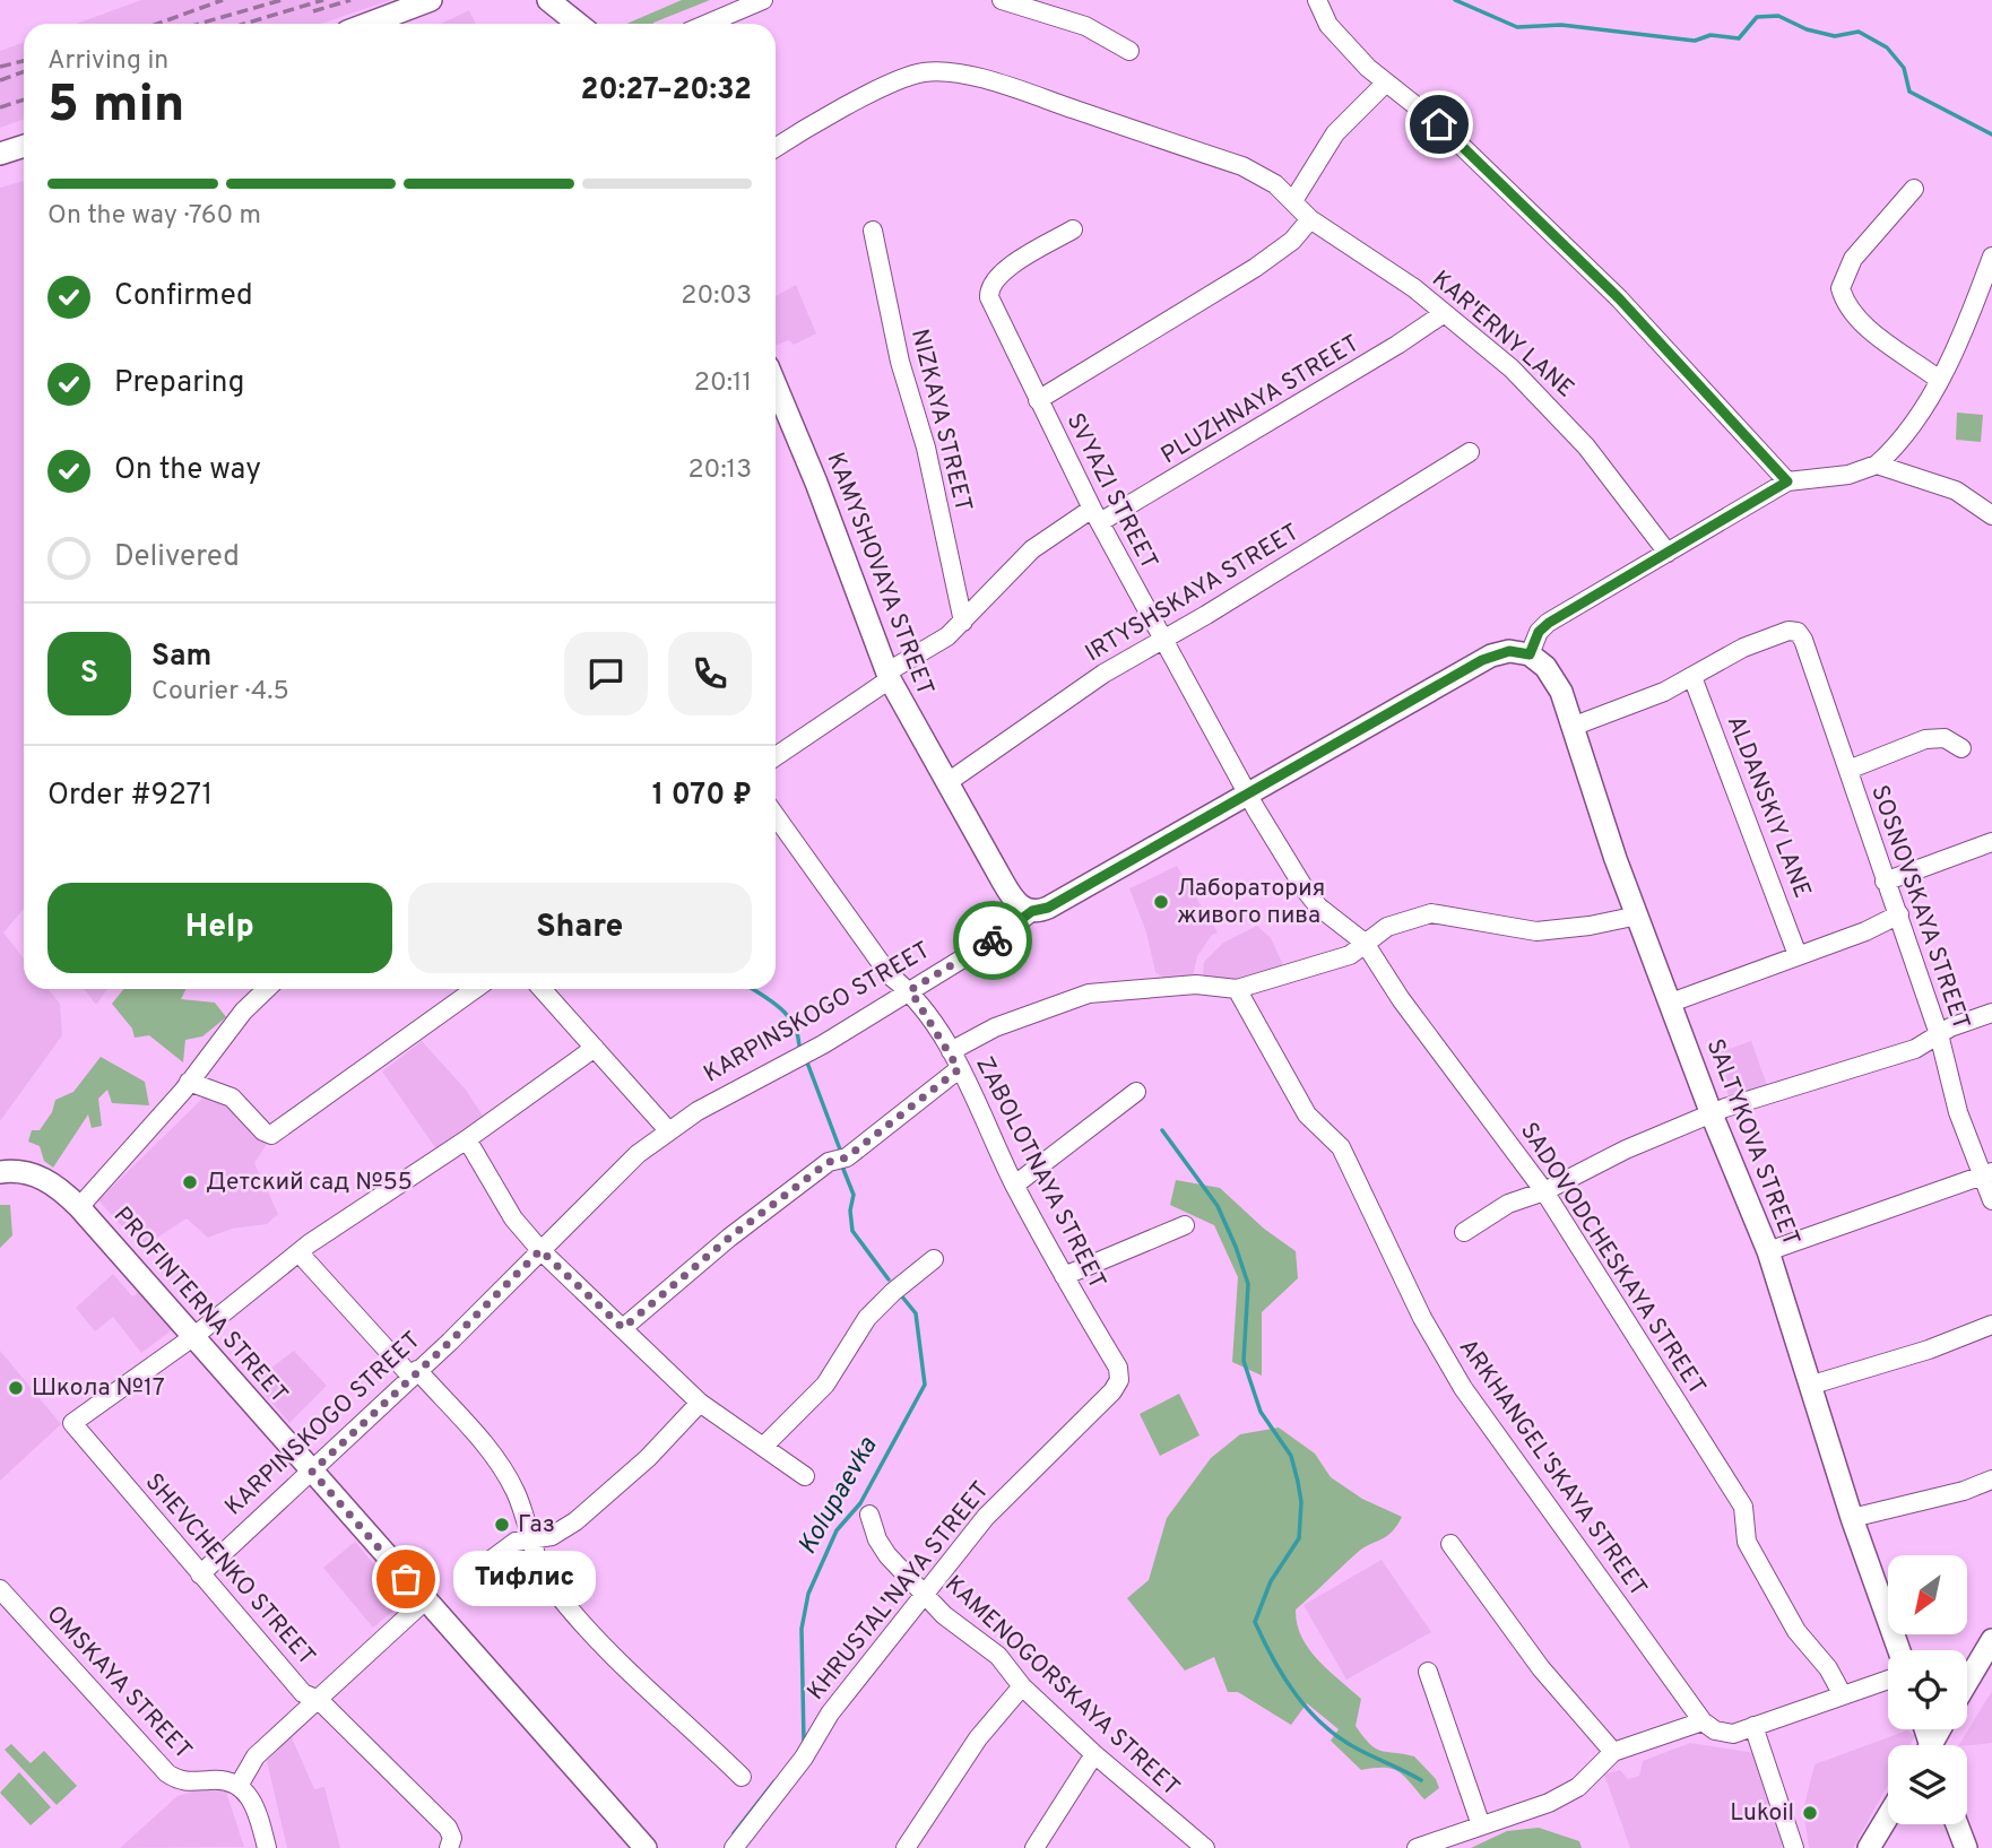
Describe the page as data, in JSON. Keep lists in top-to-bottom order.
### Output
{
  "streets": {
    "main road": [
      "KAMYSHOVAYA STREET",
      "KARPINSKOGO STREET",
      "SALTYKOVA STREET",
      "PROFINTERNA STREET"
    ],
    "street": [
      "KAR'ERNY LANE",
      "PLUZHNAYA STREET",
      "NIZKAYA STREET",
      "SVYAZI STREET",
      "IRTYSHSKAYA STREET",
      "ALDANSKIY LANE",
      "SOSNOVSKAYA STREET",
      "ZABOLOTNAYA STREET",
      "SADOVODCHESKAYA STREET",
      "ARKHANGEL'SKAYA STREET",
      "SHEVCHENKO STREET",
      "KHRUSTAL'NAYA STREET",
      "OMSKAYA STREET",
      "KAMENOGORSKAYA STREET"
    ]
  },
  "crossings": [
    ["KAR'ERNY LANE", "PLUZHNAYA STREET"],
    ["PLUZHNAYA STREET", "NIZKAYA STREET"],
    ["PLUZHNAYA STREET", "SVYAZI STREET"],
    ["PLUZHNAYA STREET", "KAMYSHOVAYA STREET"],
    ["SVYAZI STREET", "IRTYSHSKAYA STREET"],
    ["SVYAZI STREET", "KARPINSKOGO STREET"],
    ["SVYAZI STREET", "SADOVODCHESKAYA STREET"],
    ["KAMYSHOVAYA STREET", "IRTYSHSKAYA STREET"],
    ["KAMYSHOVAYA STREET", "KARPINSKOGO STREET"],
    ["ALDANSKIY LANE", "SOSNOVSKAYA STREET"],
    ["KARPINSKOGO STREET", "SALTYKOVA STREET"],
    ["KARPINSKOGO STREET", "ZABOLOTNAYA STREET"],
    ["KARPINSKOGO STREET", "SADOVODCHESKAYA STREET"],
    ["KARPINSKOGO STREET", "PROFINTERNA STREET"],
    ["KARPINSKOGO STREET", "SHEVCHENKO STREET"],
    ["ZABOLOTNAYA STREET", "KHRUSTAL'NAYA STREET"],
    ["PROFINTERNA STREET", "SHEVCHENKO STREET"],
    ["KHRUSTAL'NAYA STREET", "KAMENOGORSKAYA STREET"]
  ],
  "water": ["Kolupaevka"],
  "places": [
    "Лаборатория живого пива",
    "Детский сад №55",
    "Школа №17",
    "Газ",
    "Тифлис",
    "Lukoil"
  ],
  "north": "bottom left",
  "page": {
    "heading": ["5 min", "Arriving in", "20:27–20:32"],
    "panel": [
      "Sam",
      "Courier · 4.5",
      "Order #9271",
      "1 070 ₽"
    ],
    "bar": "On the way · 760 m",
    "list": [
      ["Confirmed", "20:03"],
      ["Preparing", "20:11"],
      ["On the way", "20:13"],
      "Delivered"
    ],
    "round": "S",
    "buttons": ["Help", "Share"],
    "bubble": "Тифлис"
  }
}
